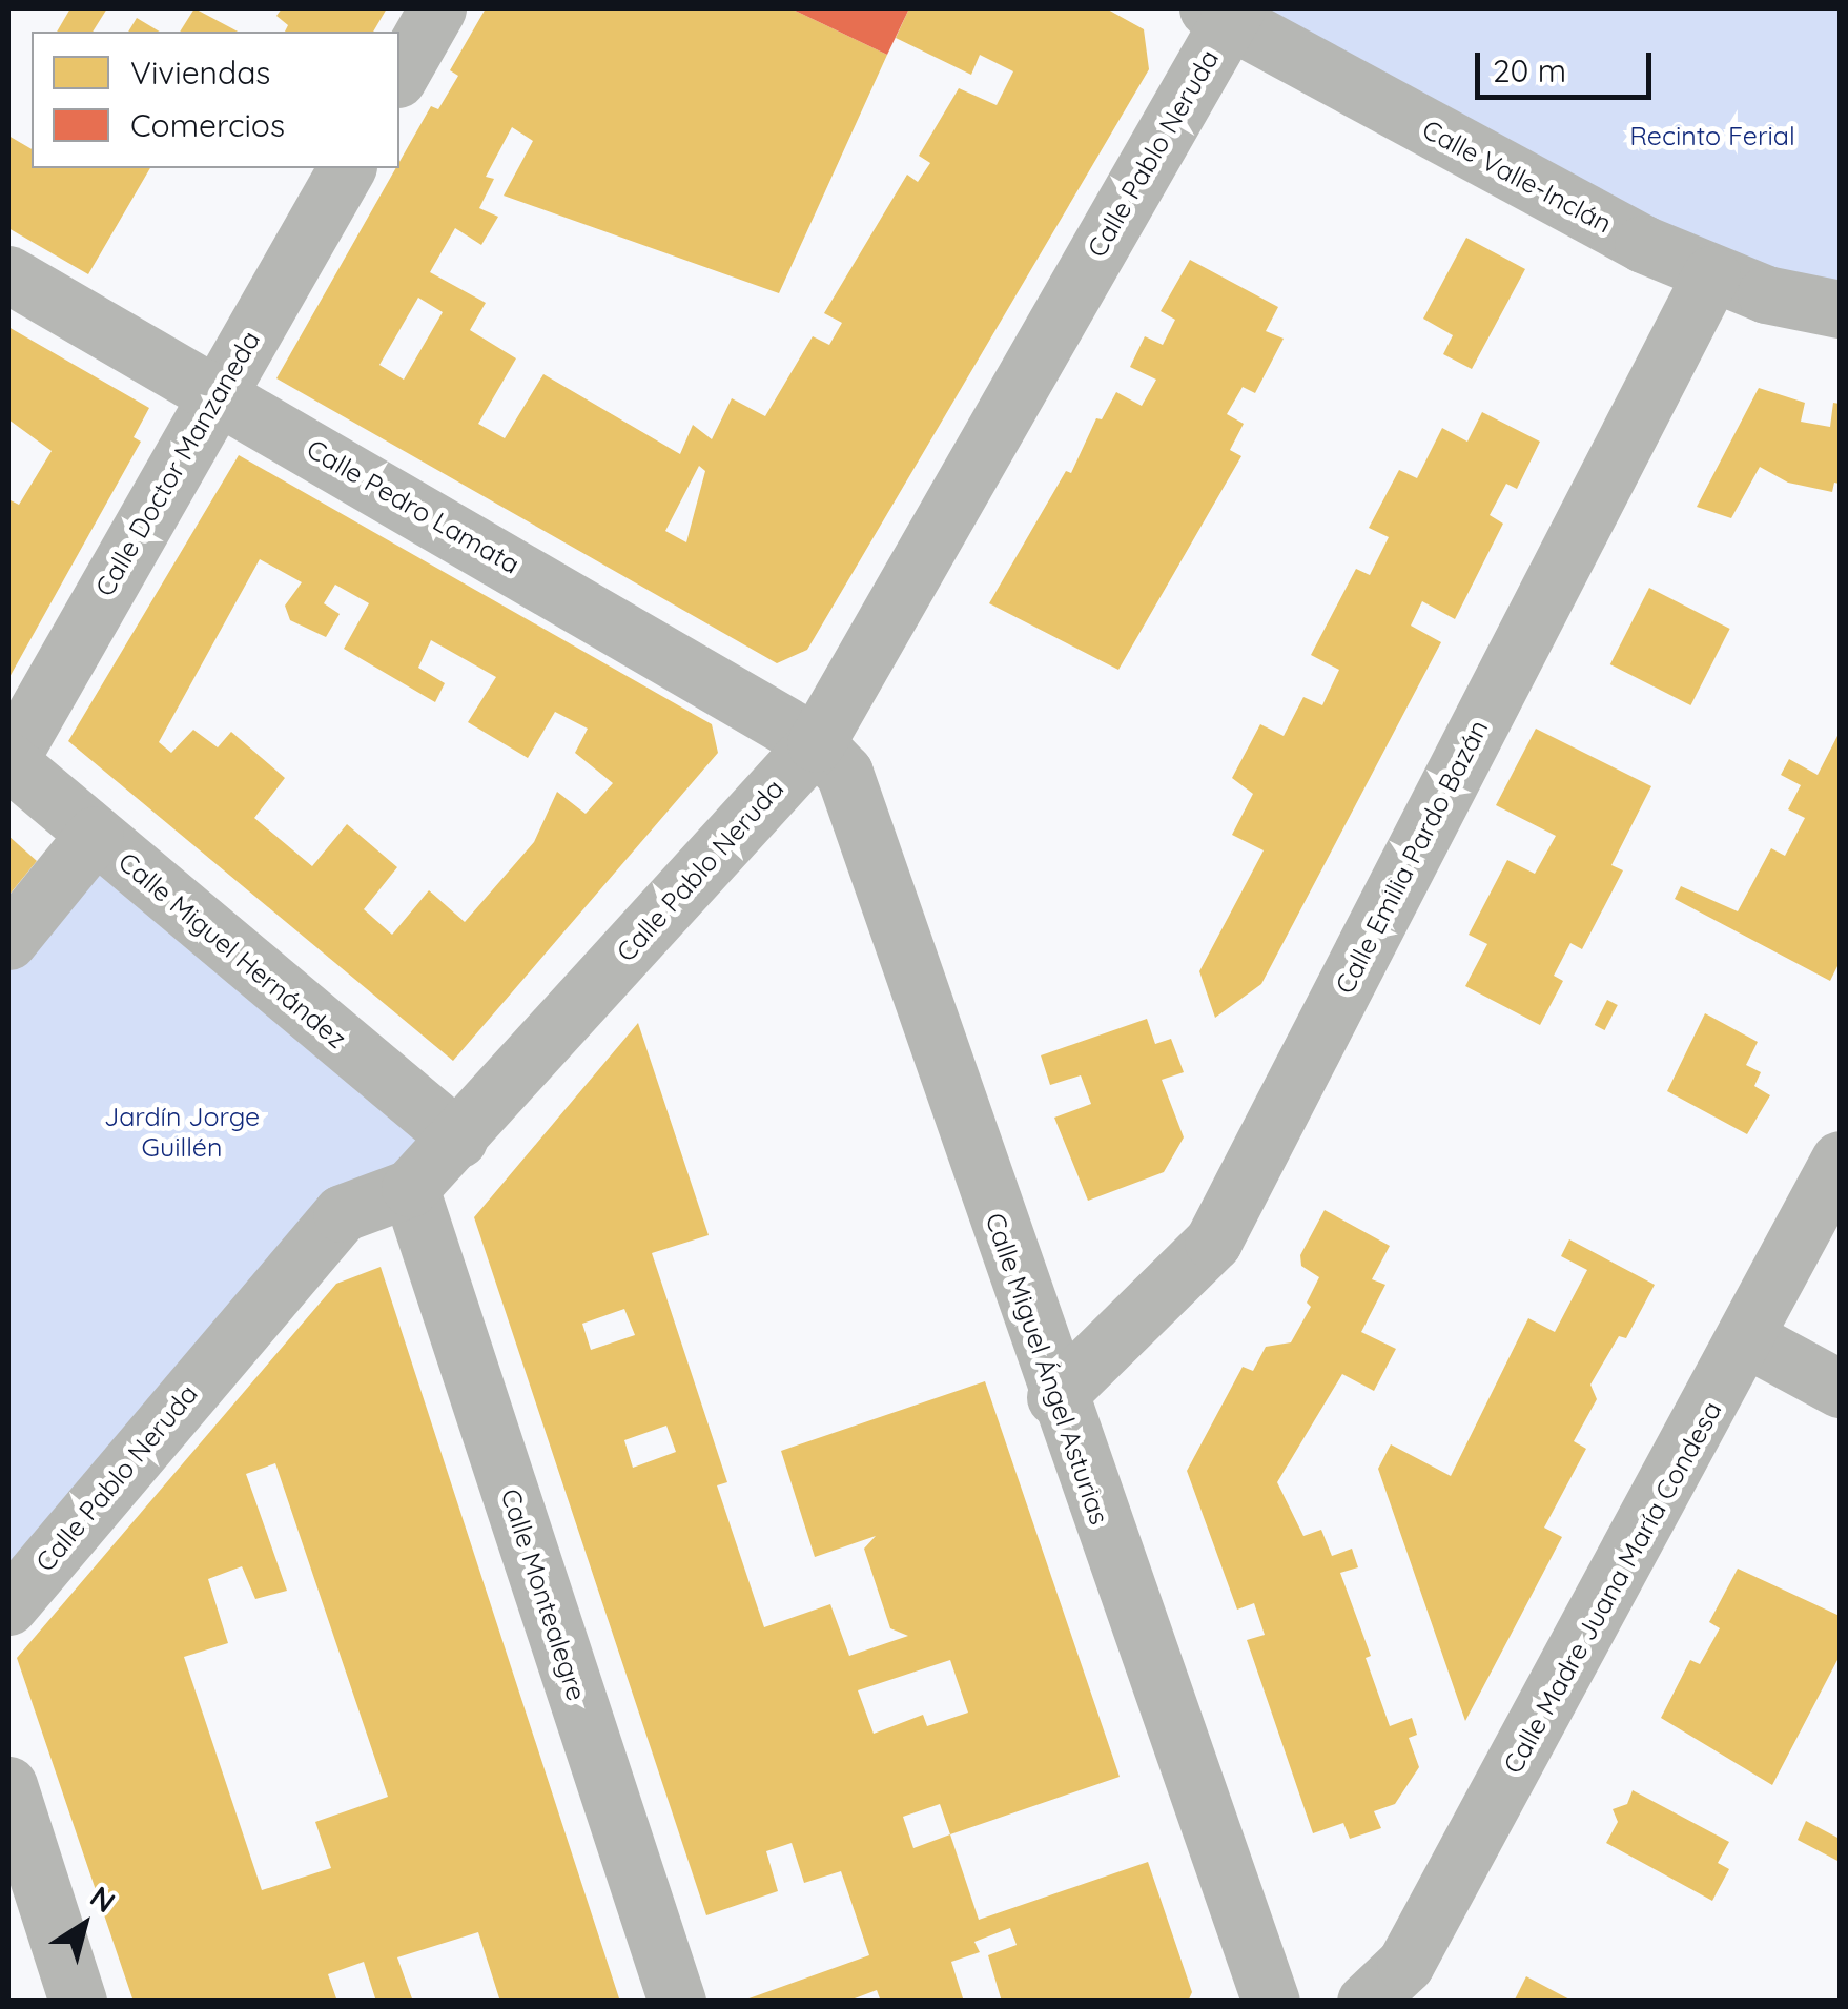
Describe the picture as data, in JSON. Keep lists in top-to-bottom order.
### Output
{
  "streets": {
    "street": [
      "Calle Pablo Neruda",
      "Calle Valle-Inclán",
      "Calle Doctor Manzaneda",
      "Calle Pedro Lamata",
      "Calle Emilia Pardo Bazán",
      "Calle Miguel Hernández",
      "Calle Miguel Ángel Asturias",
      "Calle Madre Juana María Condesa",
      "Calle Montealegre"
    ]
  },
  "crossings": [
    ["Calle Pablo Neruda", "Calle Valle-Inclán"],
    ["Calle Pablo Neruda", "Calle Pedro Lamata"],
    ["Calle Pablo Neruda", "Calle Miguel Hernández"],
    ["Calle Pablo Neruda", "Calle Miguel Ángel Asturias"],
    ["Calle Pablo Neruda", "Calle Montealegre"],
    ["Calle Valle-Inclán", "Calle Emilia Pardo Bazán"],
    ["Calle Doctor Manzaneda", "Calle Pedro Lamata"],
    ["Calle Doctor Manzaneda", "Calle Miguel Hernández"],
    ["Calle Pedro Lamata", "Calle Miguel Ángel Asturias"],
    ["Calle Emilia Pardo Bazán", "Calle Miguel Ángel Asturias"]
  ],
  "parks": ["Recinto Ferial", "Jardín Jorge Guillén"],
  "legend": ["Viviendas", "Comercios"],
  "scale_bar": "20 m",
  "north": "top right"
}
